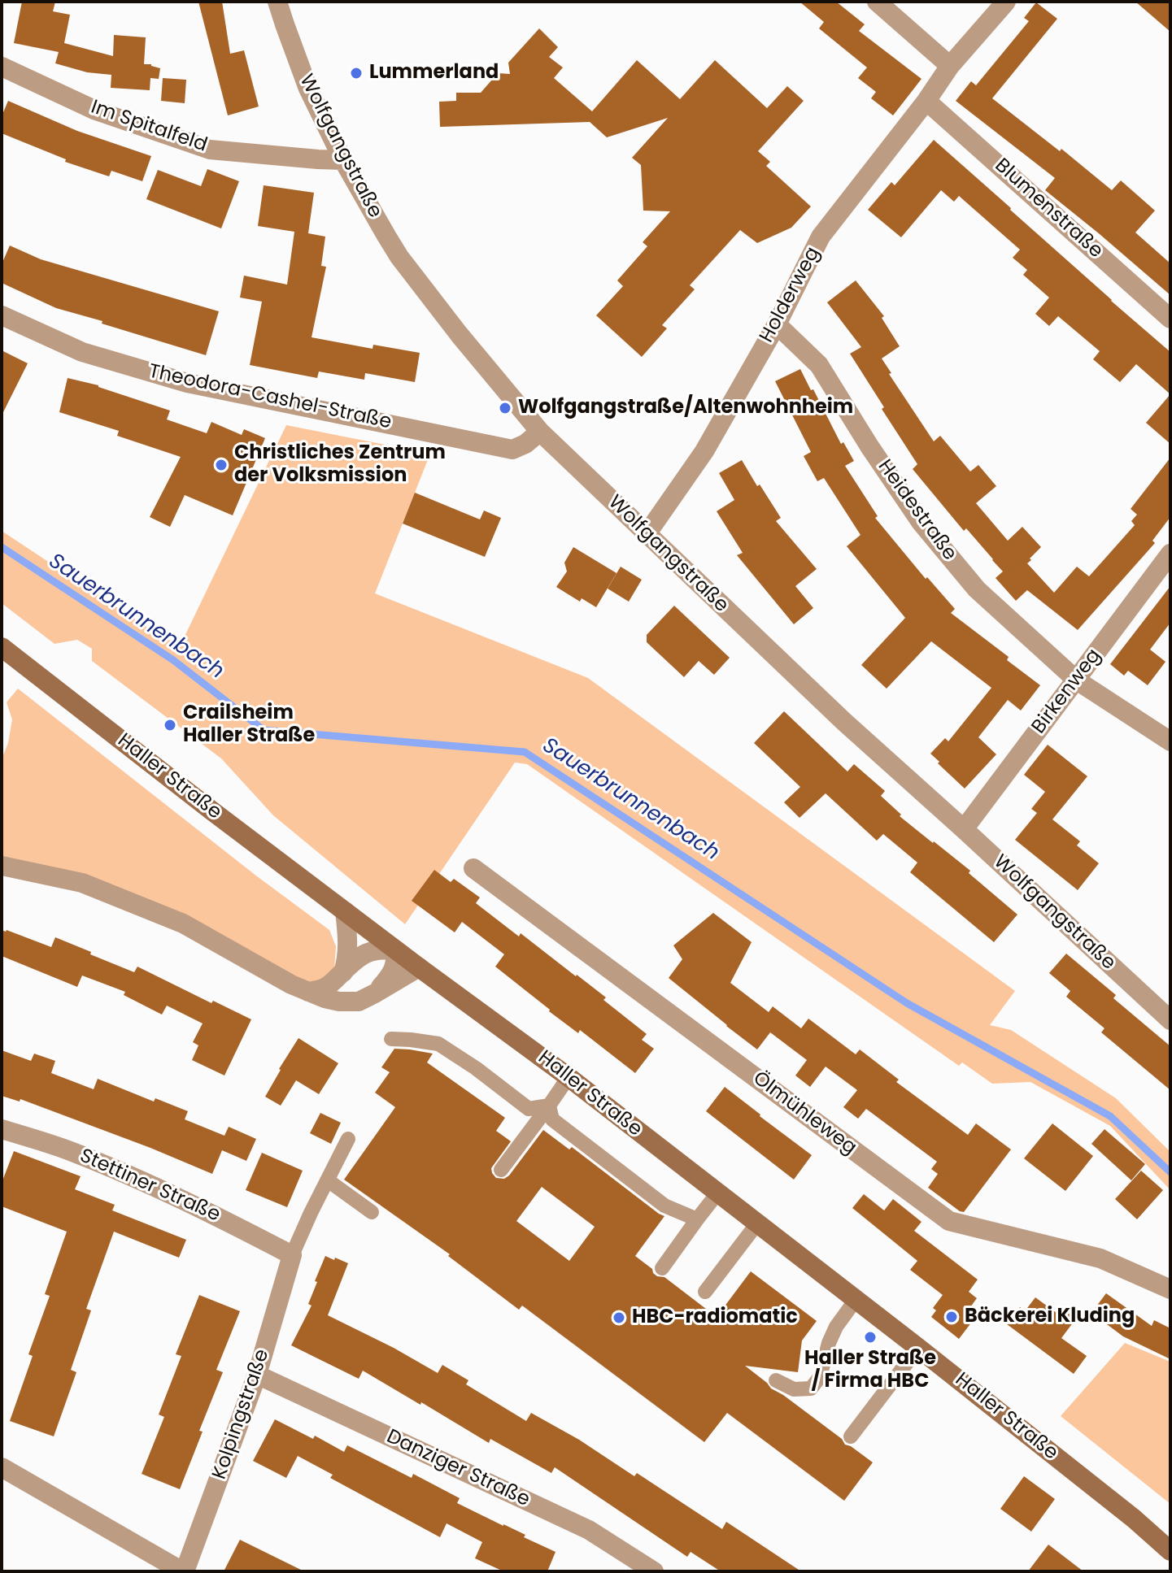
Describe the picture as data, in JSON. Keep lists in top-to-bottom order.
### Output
{
  "streets": {
    "main road": ["Haller Straße"],
    "street": [
      "Im Spitalfeld",
      "Wolfgangstraße",
      "Blumenstraße",
      "Holderweg",
      "Theodora-Cashel-Straße",
      "Heidestraße",
      "Birkenweg",
      "Ölmühleweg",
      "Stettiner Straße",
      "Kolpingstraße",
      "Danziger Straße"
    ]
  },
  "crossings": [
    ["Im Spitalfeld", "Wolfgangstraße"],
    ["Wolfgangstraße", "Holderweg"],
    ["Wolfgangstraße", "Theodora-Cashel-Straße"],
    ["Wolfgangstraße", "Birkenweg"],
    ["Blumenstraße", "Holderweg"],
    ["Holderweg", "Heidestraße"],
    ["Heidestraße", "Birkenweg"],
    ["Stettiner Straße", "Kolpingstraße"],
    ["Kolpingstraße", "Danziger Straße"]
  ],
  "water": ["Sauerbrunnenbach"],
  "places": [
    "Lummerland",
    "Wolfgangstraße/Altenwohnheim",
    "Christliches Zentrum der Volksmission",
    "Crailsheim Haller Straße",
    "Bäckerei Kluding",
    "HBC-radiomatic",
    "Haller Straße / Firma HBC"
  ]
}
